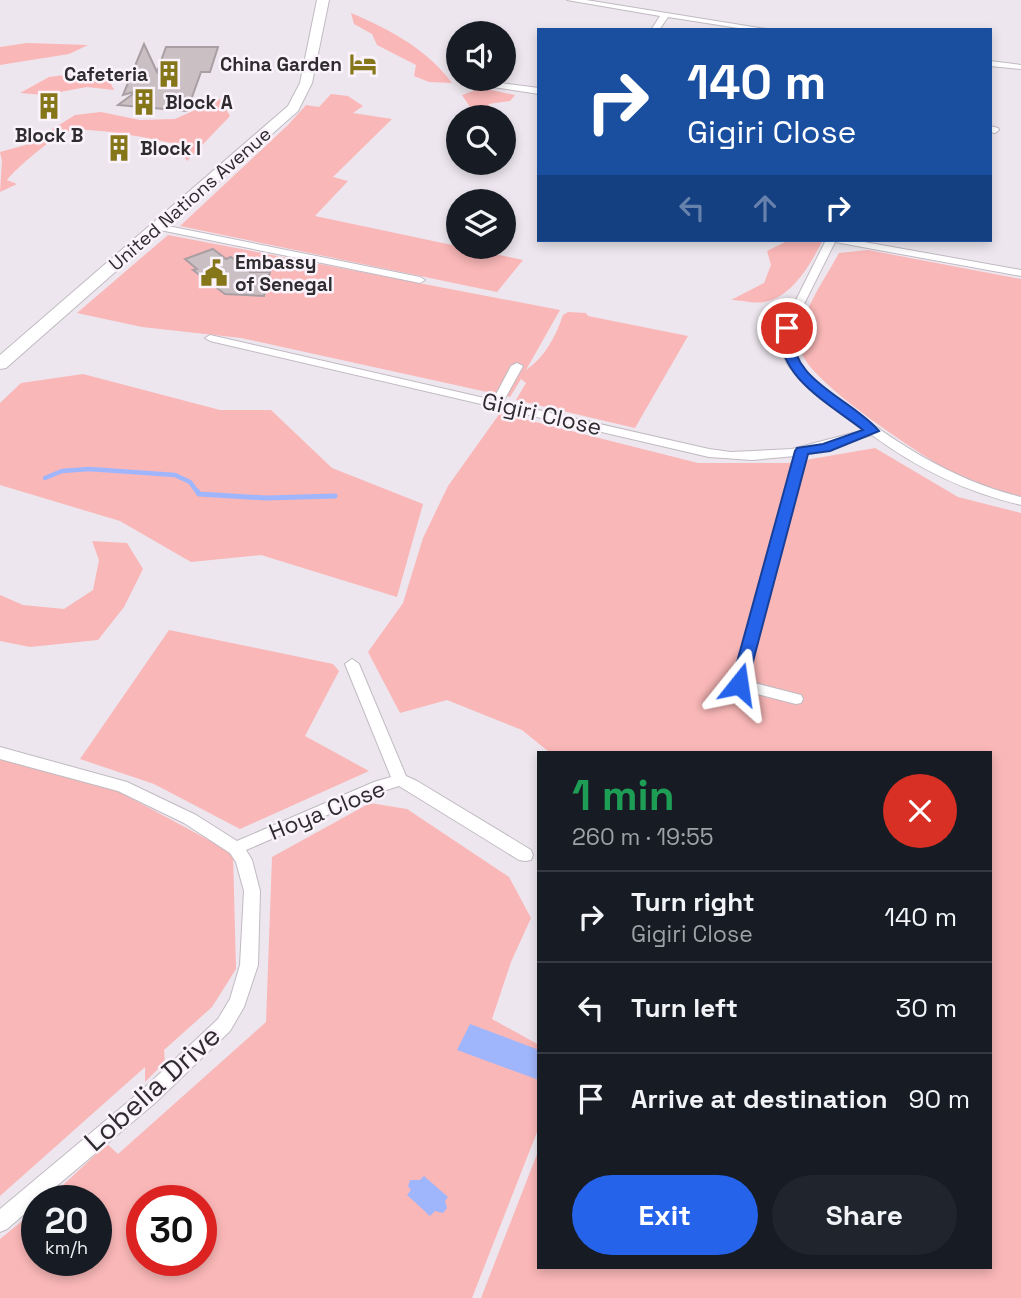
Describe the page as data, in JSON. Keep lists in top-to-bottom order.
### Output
{
  "streets": {
    "street": [
      "United Nations Avenue",
      "Gigiri Close",
      "Hoya Close",
      "Lobelia Drive"
    ]
  },
  "crossings": [
    ["Hoya Close", "Lobelia Drive"]
  ],
  "places": {
    "hotel": ["China Garden"],
    "building": [
      "Cafeteria",
      "Block A",
      "Block B",
      "Block I"
    ],
    "public building": ["Embassy of Senegal"]
  },
  "page": {
    "turn": ["140 m", "Gigiri Close"],
    "heading": ["1 min", "260 m · 19:55"],
    "list": [
      {
        "name": "Turn right",
        "note": "Gigiri Close",
        "value": "140 m"
      },
      {
        "name": "Turn left",
        "value": "30 m"
      },
      {
        "name": "Arrive at destination",
        "value": "90 m"
      }
    ],
    "buttons": ["Exit", "Share"],
    "speed": "20 km/h",
    "limit": "30"
  }
}
